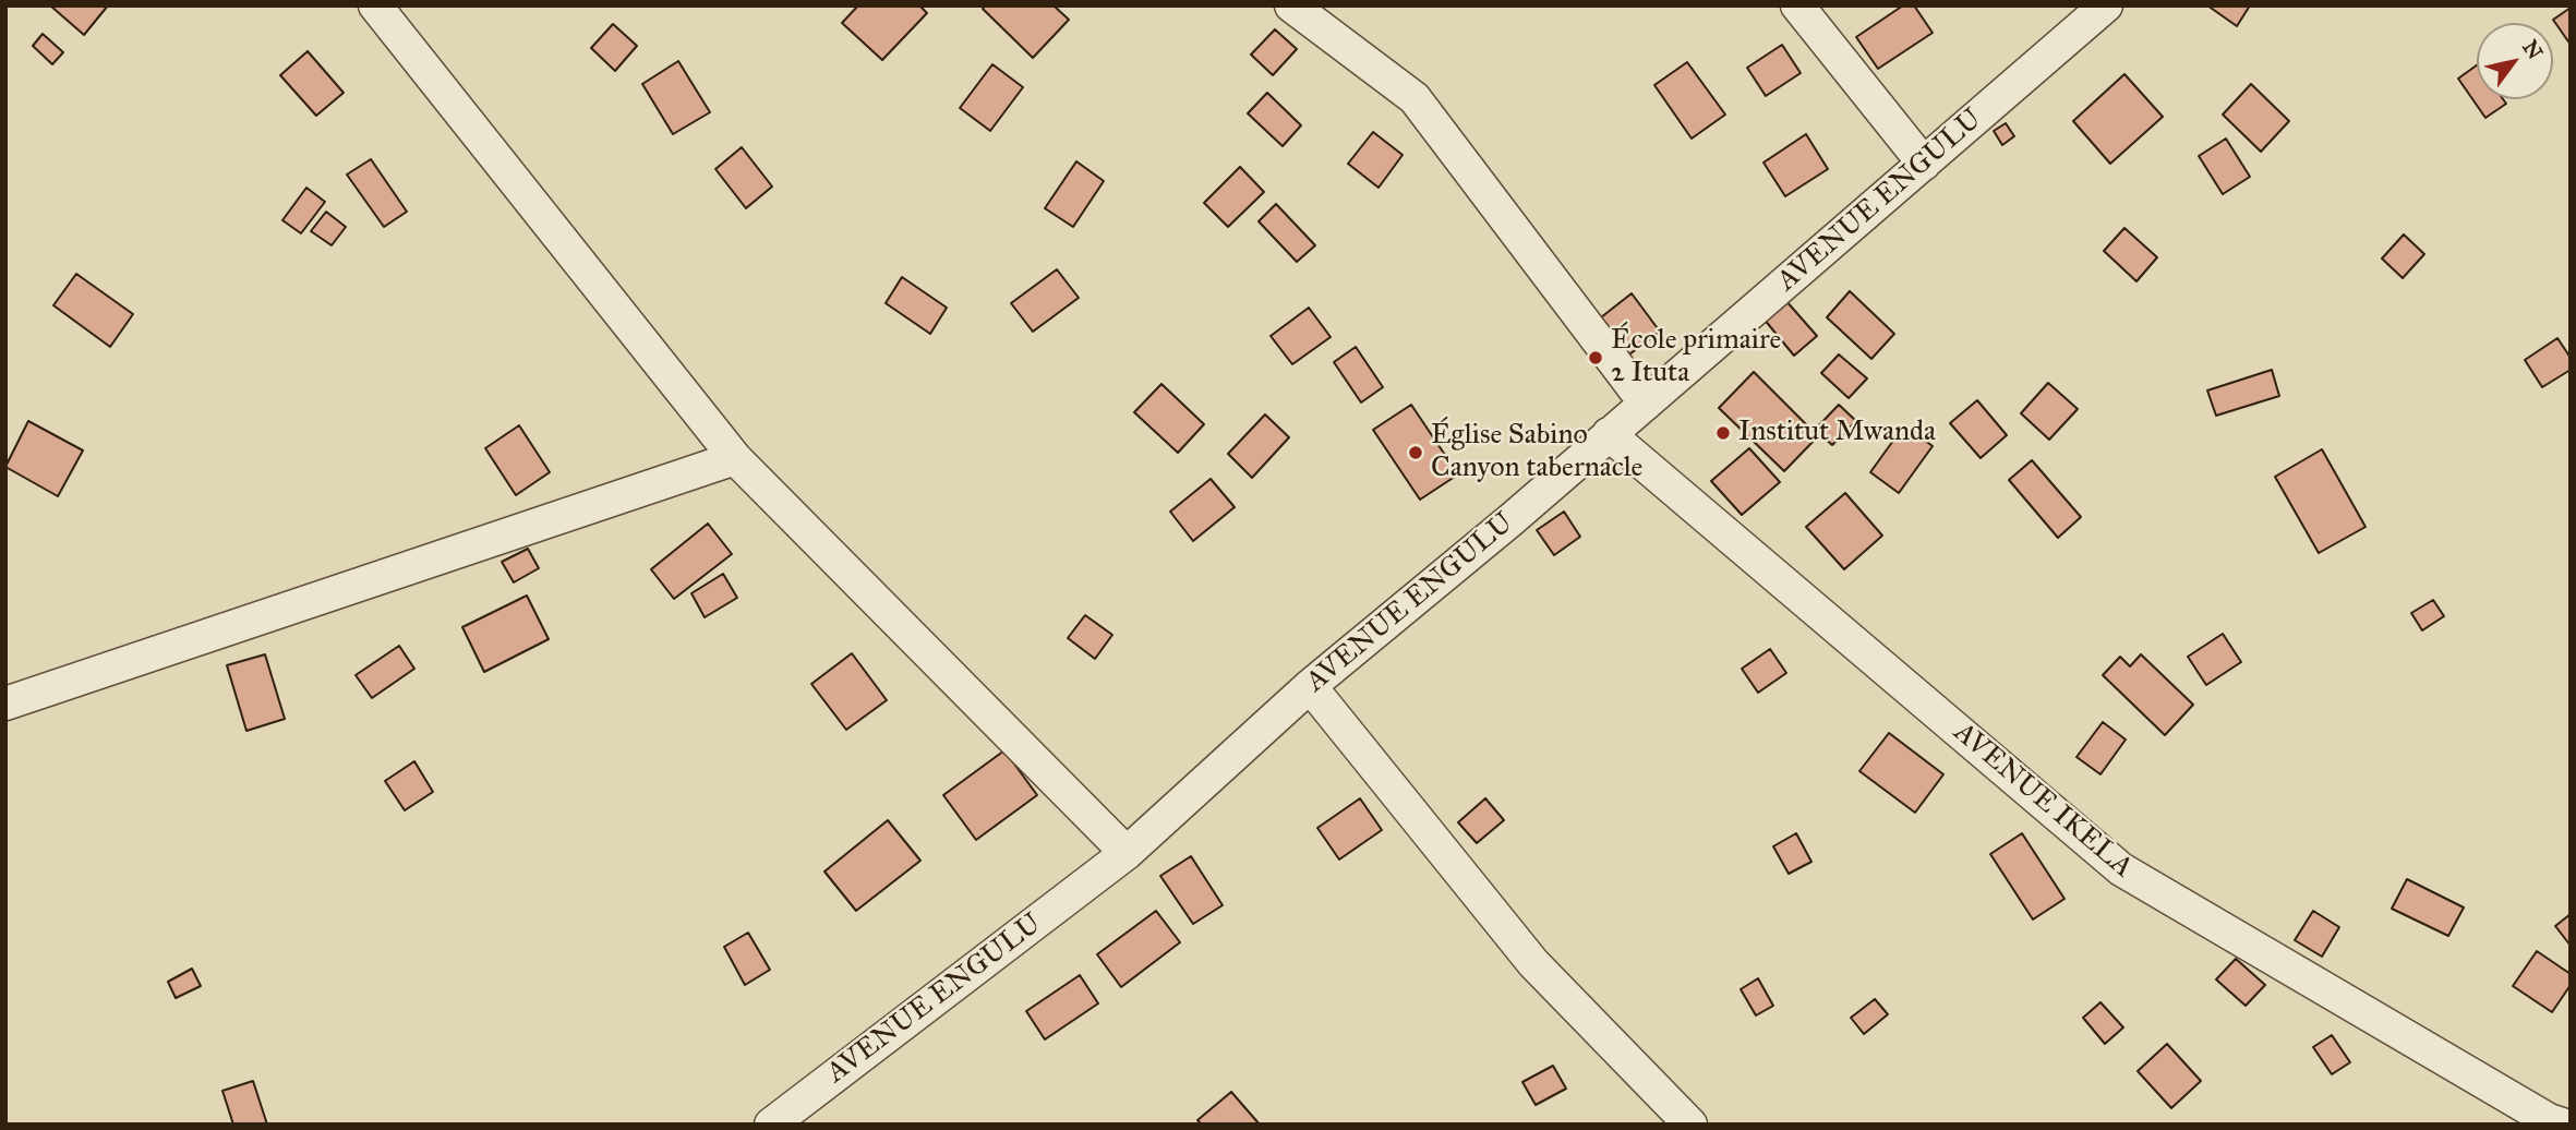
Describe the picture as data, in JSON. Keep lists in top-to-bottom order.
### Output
{
  "streets": {
    "street": ["AVENUE ENGULU", "AVENUE IKELA"]
  },
  "crossings": [
    ["AVENUE ENGULU", "AVENUE IKELA"]
  ],
  "places": ["École primaire 2 Ituta", "Institut Mwanda", "Église Sabino Canyon tabernacle"],
  "north": "top right"
}
